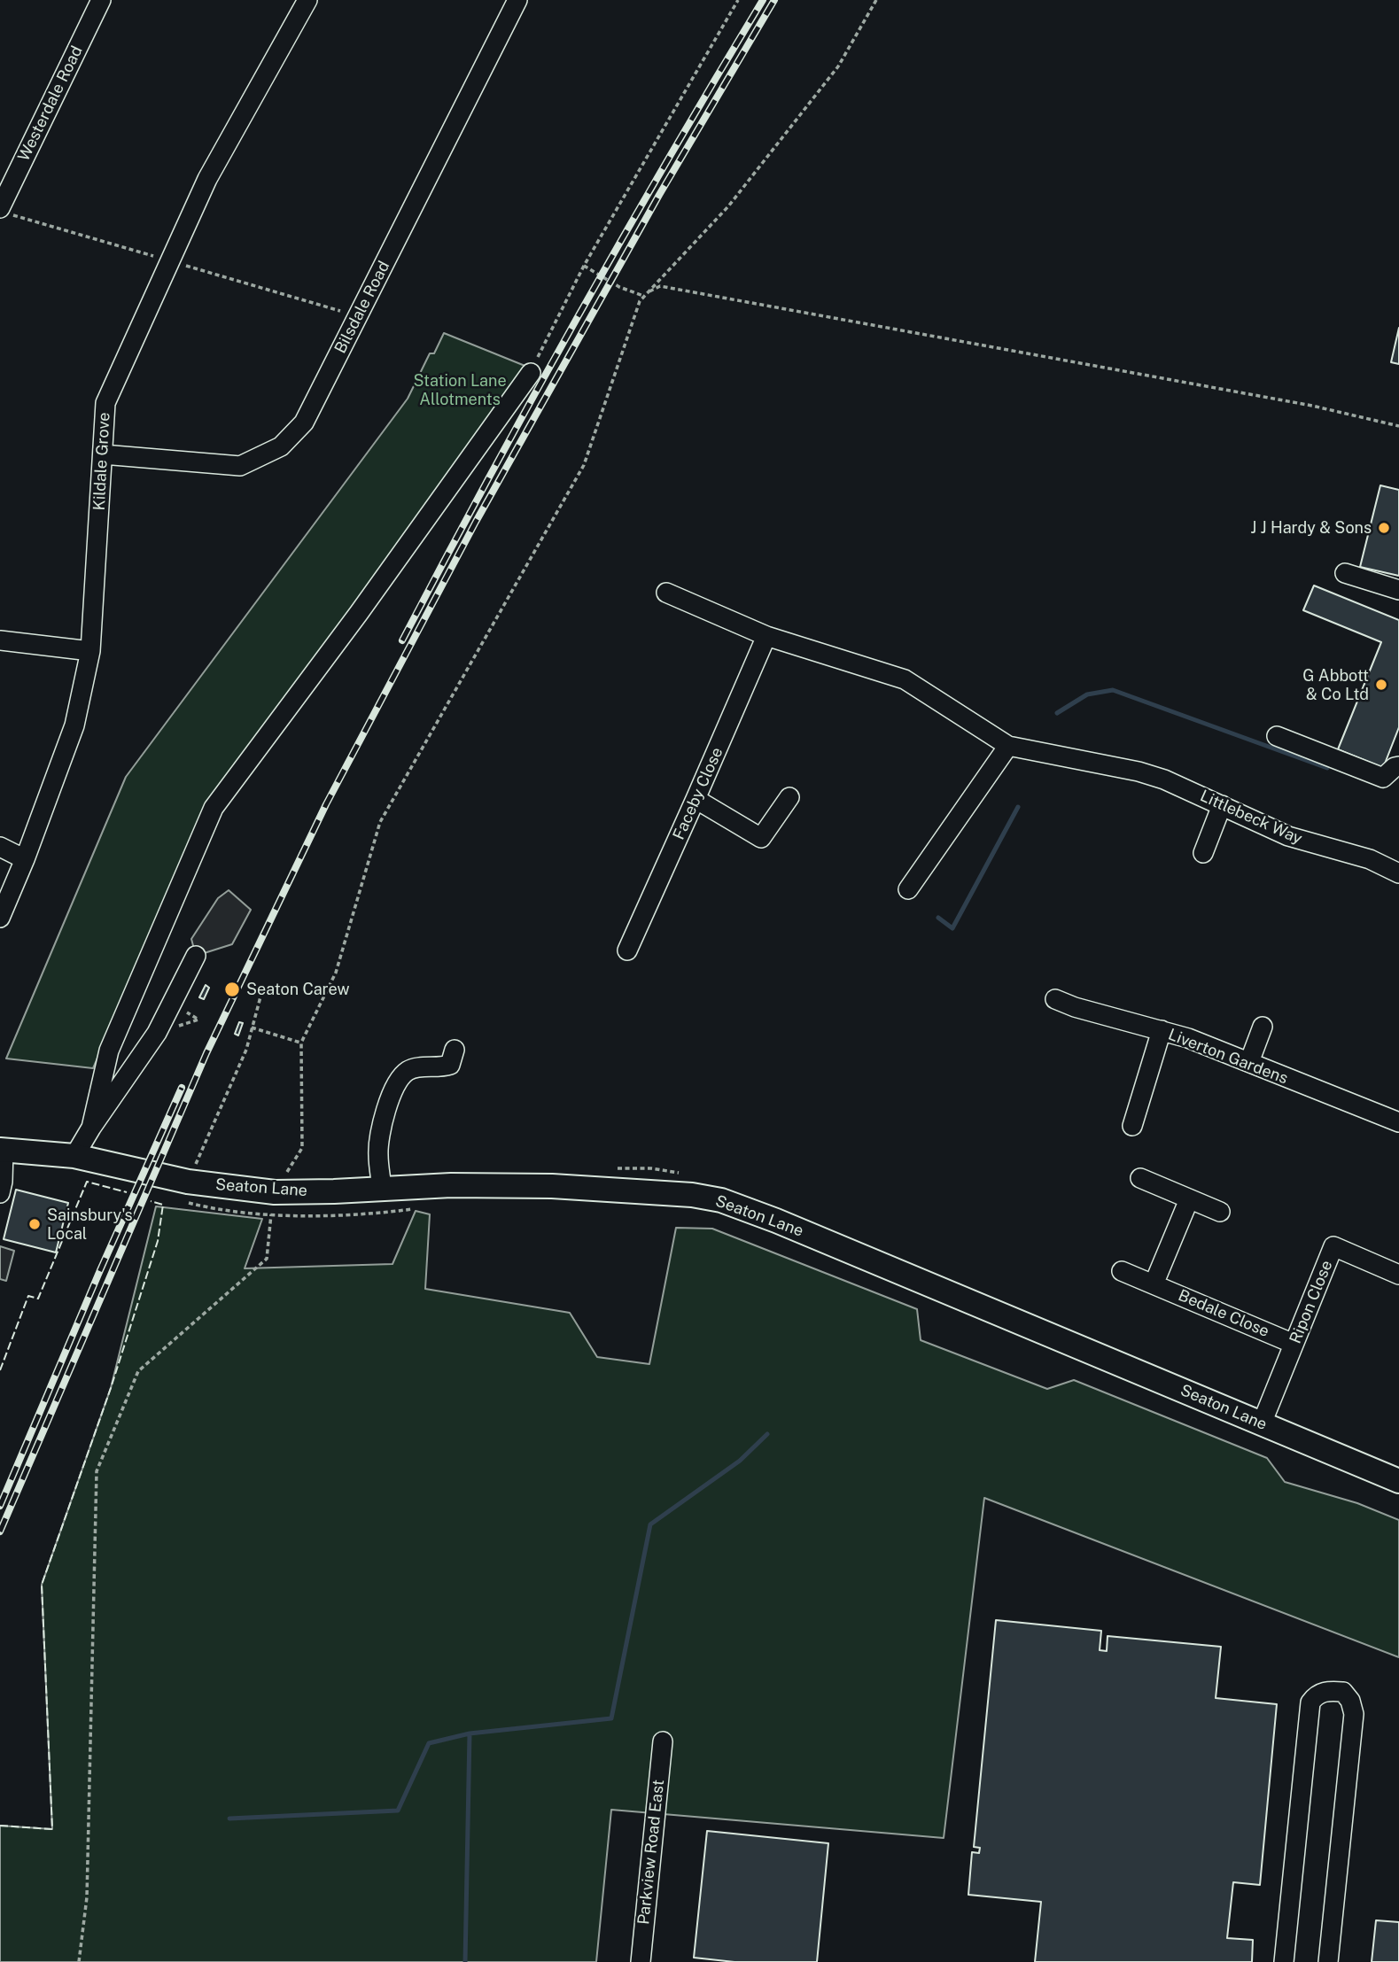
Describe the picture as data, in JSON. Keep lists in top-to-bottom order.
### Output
{
  "streets": {
    "main road": ["Seaton Lane"],
    "street": [
      "Westerdale Road",
      "Bilsdale Road",
      "Kildale Grove",
      "Faceby Close",
      "Littlebeck Way",
      "Liverton Gardens",
      "Ripon Close",
      "Bedale Close",
      "Parkview Road East"
    ]
  },
  "crossings": [
    ["Bilsdale Road", "Kildale Grove"],
    ["Seaton Lane", "Ripon Close"],
    ["Ripon Close", "Bedale Close"]
  ],
  "parks": ["Station Lane Allotments"],
  "places": [
    "J J Hardy & Sons",
    "G Abbott & Co Ltd",
    "Seaton Carew",
    "Sainsbury's Local"
  ]
}
